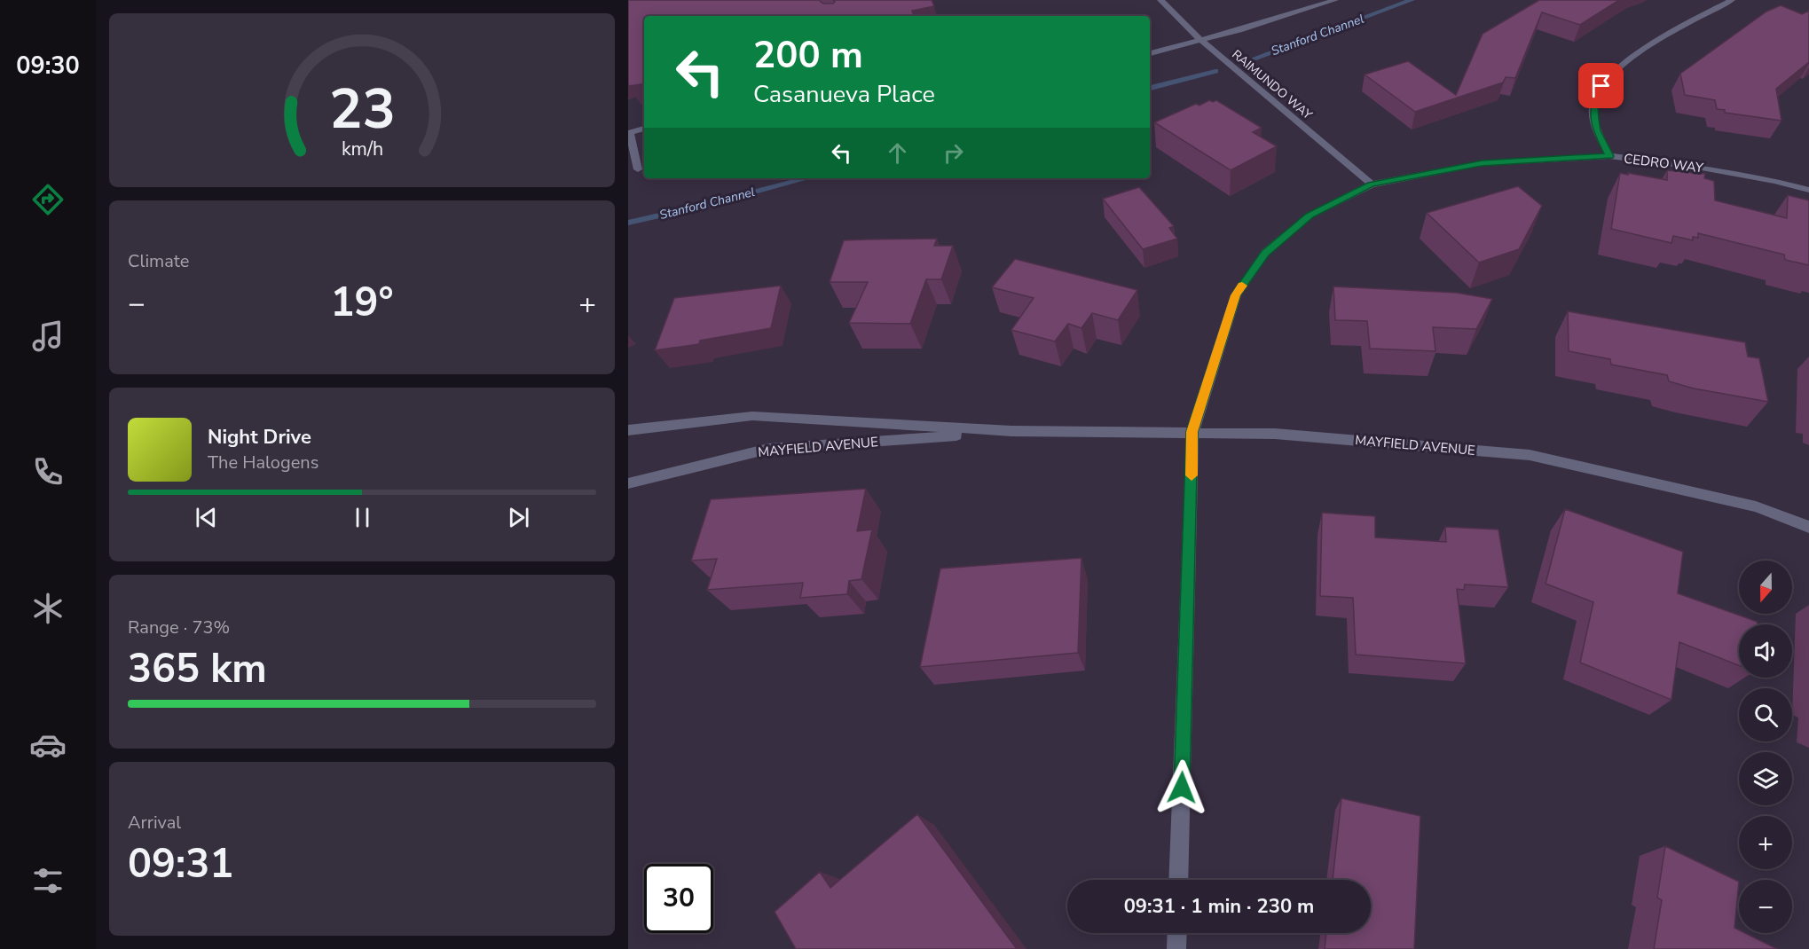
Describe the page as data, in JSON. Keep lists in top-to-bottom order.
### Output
{
  "streets": {
    "street": ["RAIMUNDO WAY", "CEDRO WAY", "MAYFIELD AVENUE"]
  },
  "crossings": [
    ["RAIMUNDO WAY", "CEDRO WAY"],
    ["CEDRO WAY", "MAYFIELD AVENUE"]
  ],
  "water": ["Stanford Channel"],
  "north": "bottom",
  "page": {
    "tabs": "09:30",
    "turn": ["200 m", "Casanueva Place"],
    "tile": [
      "Climate",
      ["Range · 73%", "365 km"],
      ["Arrival", "09:31"]
    ],
    "heat": ["−", "19°", "+"],
    "song": ["Night Drive", "The Halogens"],
    "map_buttons": ["+", "−"],
    "limit": "30",
    "trip": "09:31 · 1 min · 230 m",
    "gauge": ["23", "km/h"]
  }
}
